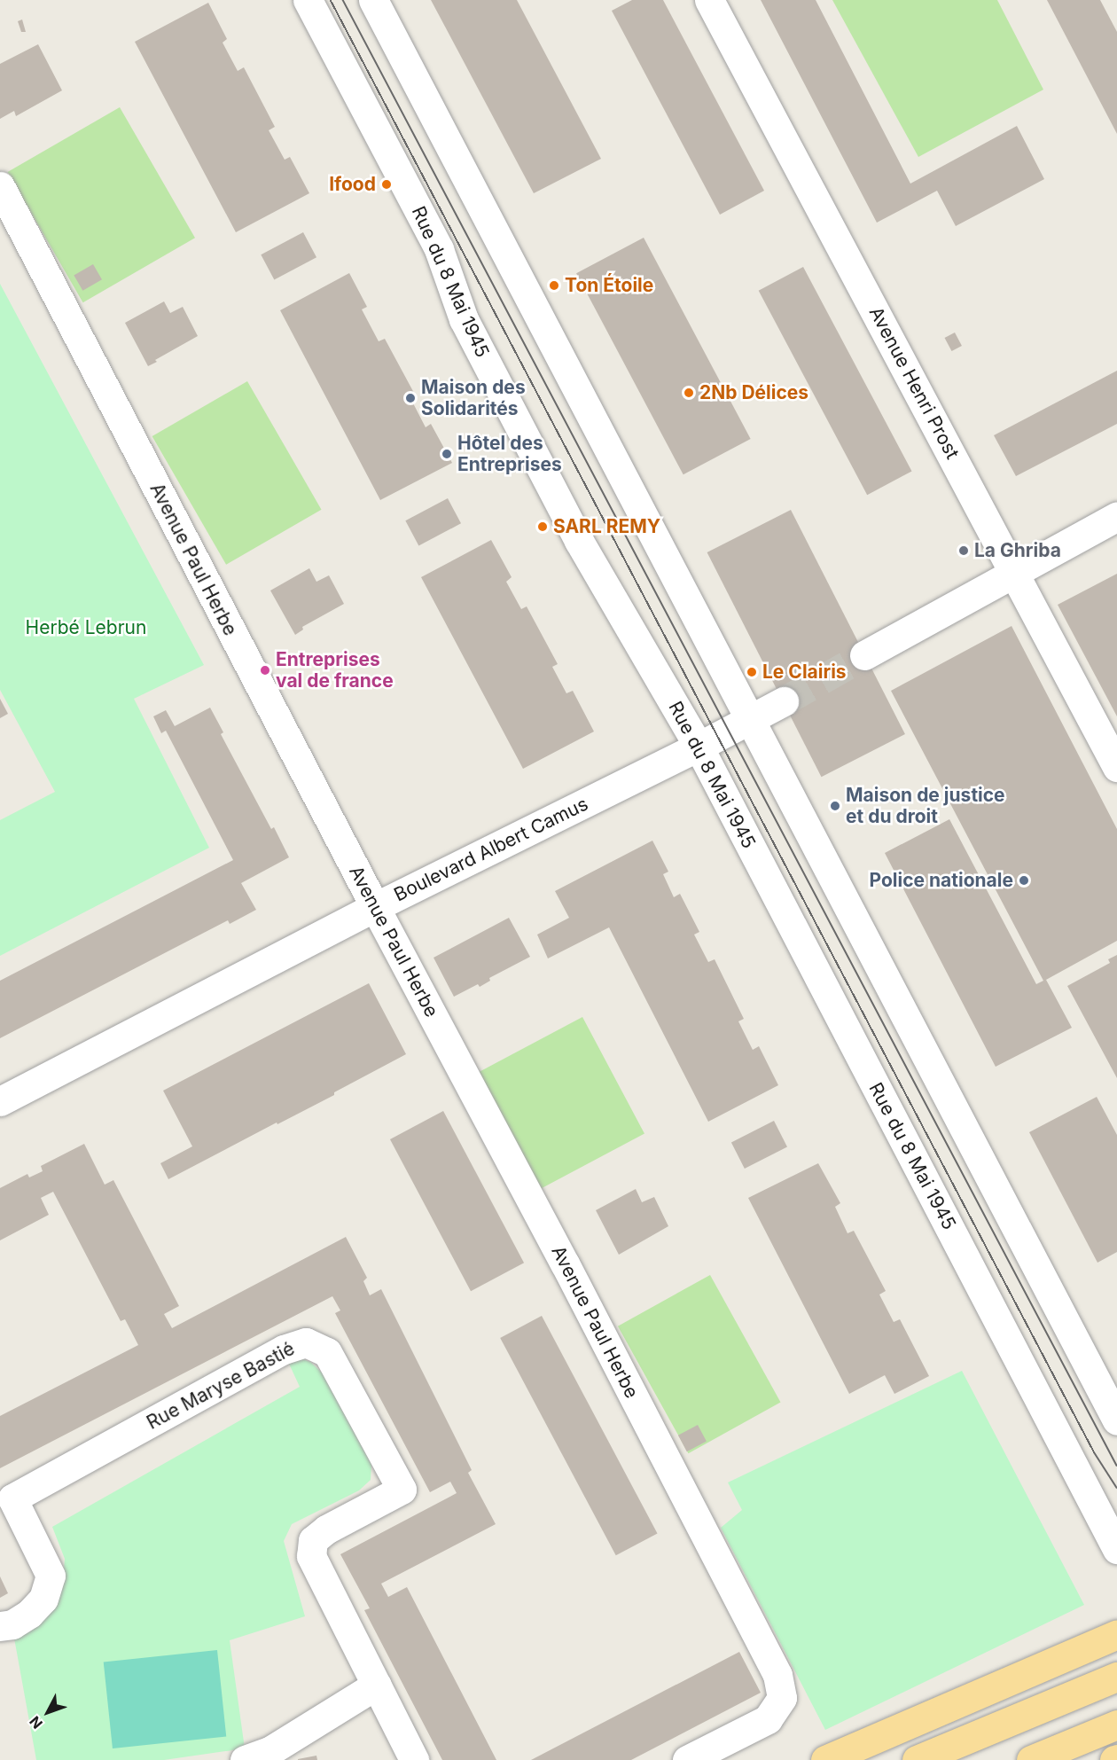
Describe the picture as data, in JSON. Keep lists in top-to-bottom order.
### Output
{
  "streets": {
    "street": [
      "Rue du 8 Mai 1945",
      "Avenue Henri Prost",
      "Avenue Paul Herbe",
      "Boulevard Albert Camus",
      "Rue Maryse Bastié"
    ]
  },
  "crossings": [
    ["Rue du 8 Mai 1945", "Boulevard Albert Camus"],
    ["Avenue Paul Herbe", "Boulevard Albert Camus"]
  ],
  "parks": ["Herbé Lebrun"],
  "places": [
    "Ifood",
    "Ton Étoile",
    "2Nb Délices",
    "Maison des Solidarités",
    "Hôtel des Entreprises",
    "SARL REMY",
    "La Ghriba",
    "Entreprises val de france",
    "Le Clairis",
    "Maison de justice et du droit",
    "Police nationale"
  ],
  "north": "bottom left"
}
